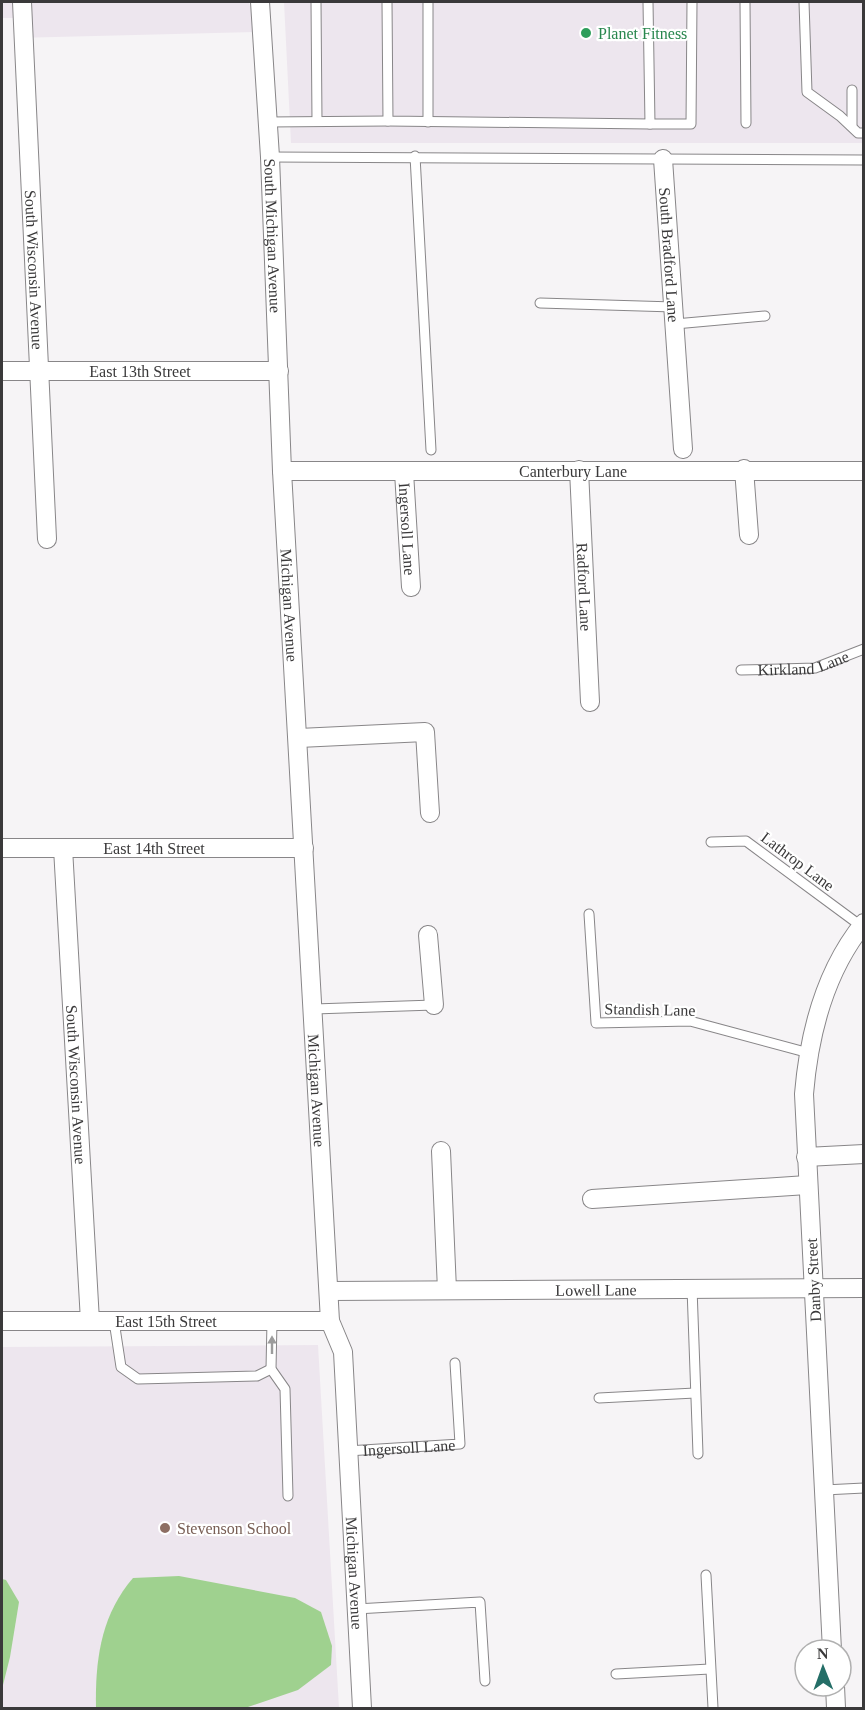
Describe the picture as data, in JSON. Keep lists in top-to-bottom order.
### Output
{
  "streets": {
    "street": [
      "South Michigan Avenue",
      "South Bradford Lane",
      "South Wisconsin Avenue",
      "East 13th Street",
      "Canterbury Lane",
      "Ingersoll Lane",
      "Radford Lane",
      "Michigan Avenue",
      "East 14th Street",
      "Danby Street",
      "Lowell Lane",
      "East 15th Street"
    ],
    "lane": ["Kirkland Lane", "Lathrop Lane", "Standish Lane"]
  },
  "crossings": [
    ["South Michigan Avenue", "East 13th Street"],
    ["South Michigan Avenue", "Canterbury Lane"],
    ["South Michigan Avenue", "Michigan Avenue"],
    ["South Wisconsin Avenue", "East 13th Street"],
    ["South Wisconsin Avenue", "East 14th Street"],
    ["South Wisconsin Avenue", "East 15th Street"],
    ["Canterbury Lane", "Ingersoll Lane"],
    ["Canterbury Lane", "Radford Lane"],
    ["Canterbury Lane", "Michigan Avenue"],
    ["Ingersoll Lane", "Michigan Avenue"],
    ["Michigan Avenue", "East 14th Street"],
    ["Michigan Avenue", "Lowell Lane"],
    ["Michigan Avenue", "East 15th Street"],
    ["Lathrop Lane", "Danby Street"],
    ["Standish Lane", "Danby Street"],
    ["Danby Street", "Lowell Lane"]
  ],
  "places": ["Planet Fitness", "Stevenson School"],
  "north": "top"
}
